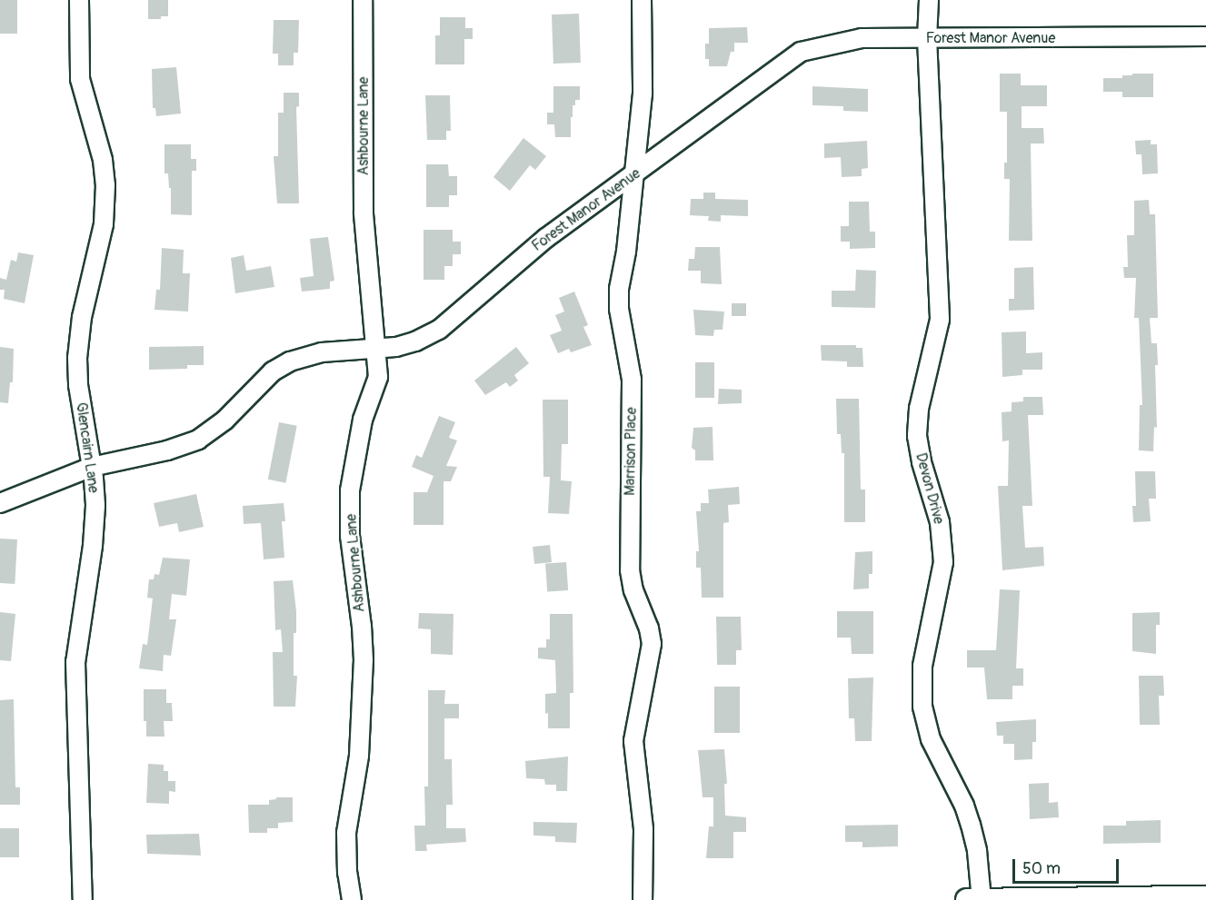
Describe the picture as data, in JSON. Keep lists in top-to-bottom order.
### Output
{
  "streets": {
    "street": [
      "Forest Manor Avenue",
      "Ashbourne Lane",
      "Glencairn Lane",
      "Marrison Place",
      "Devon Drive"
    ]
  },
  "crossings": [
    ["Forest Manor Avenue", "Ashbourne Lane"],
    ["Forest Manor Avenue", "Glencairn Lane"],
    ["Forest Manor Avenue", "Marrison Place"],
    ["Forest Manor Avenue", "Devon Drive"]
  ],
  "scale_bar": "50 m"
}
